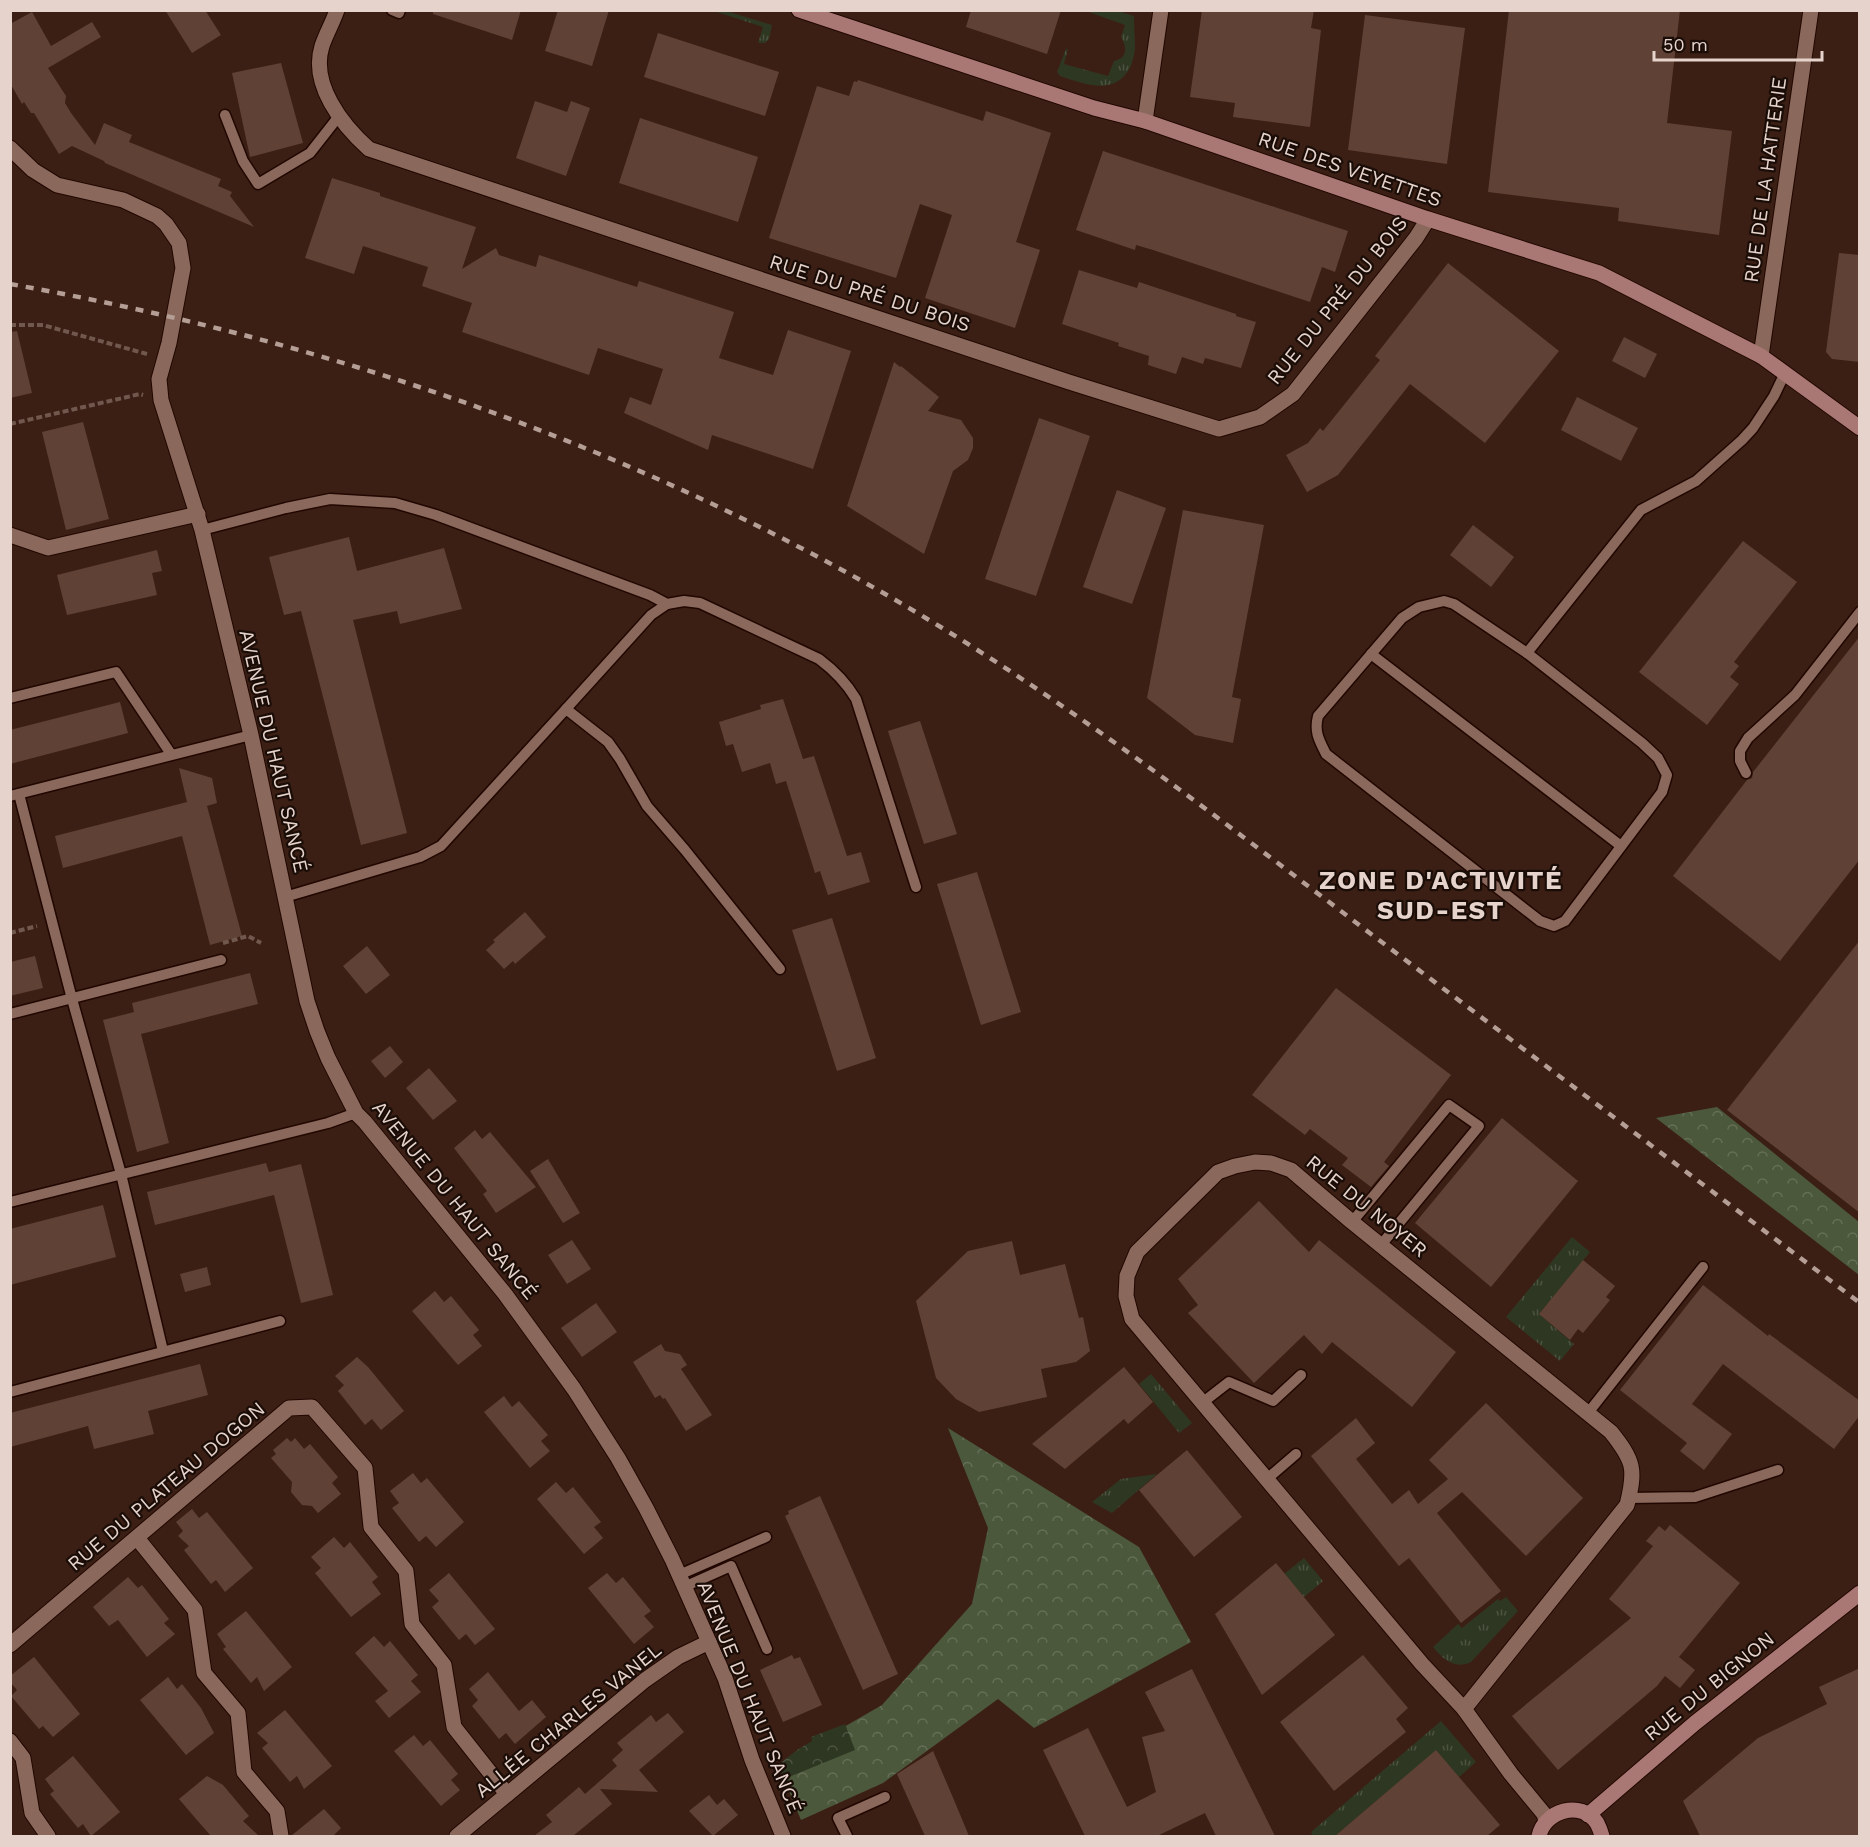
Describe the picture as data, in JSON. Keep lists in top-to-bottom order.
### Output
{
  "streets": {
    "street": [
      "RUE DES VEYETTES",
      "RUE DE LA HATTERIE",
      "RUE DU PRÉ DU BOIS",
      "AVENUE DU HAUT SANCÉ",
      "RUE DU NOYER",
      "RUE DU PLATEAU DOGON",
      "RUE DU BIGNON",
      "ALLÉE CHARLES VANEL"
    ]
  },
  "crossings": [
    ["RUE DES VEYETTES", "RUE DE LA HATTERIE"],
    ["RUE DES VEYETTES", "RUE DU PRÉ DU BOIS"],
    ["AVENUE DU HAUT SANCÉ", "ALLÉE CHARLES VANEL"],
    ["RUE DU PLATEAU DOGON", "ALLÉE CHARLES VANEL"]
  ],
  "districts": ["ZONE D'ACTIVITÉ SUD-EST"],
  "scale_bar": "50 m"
}
